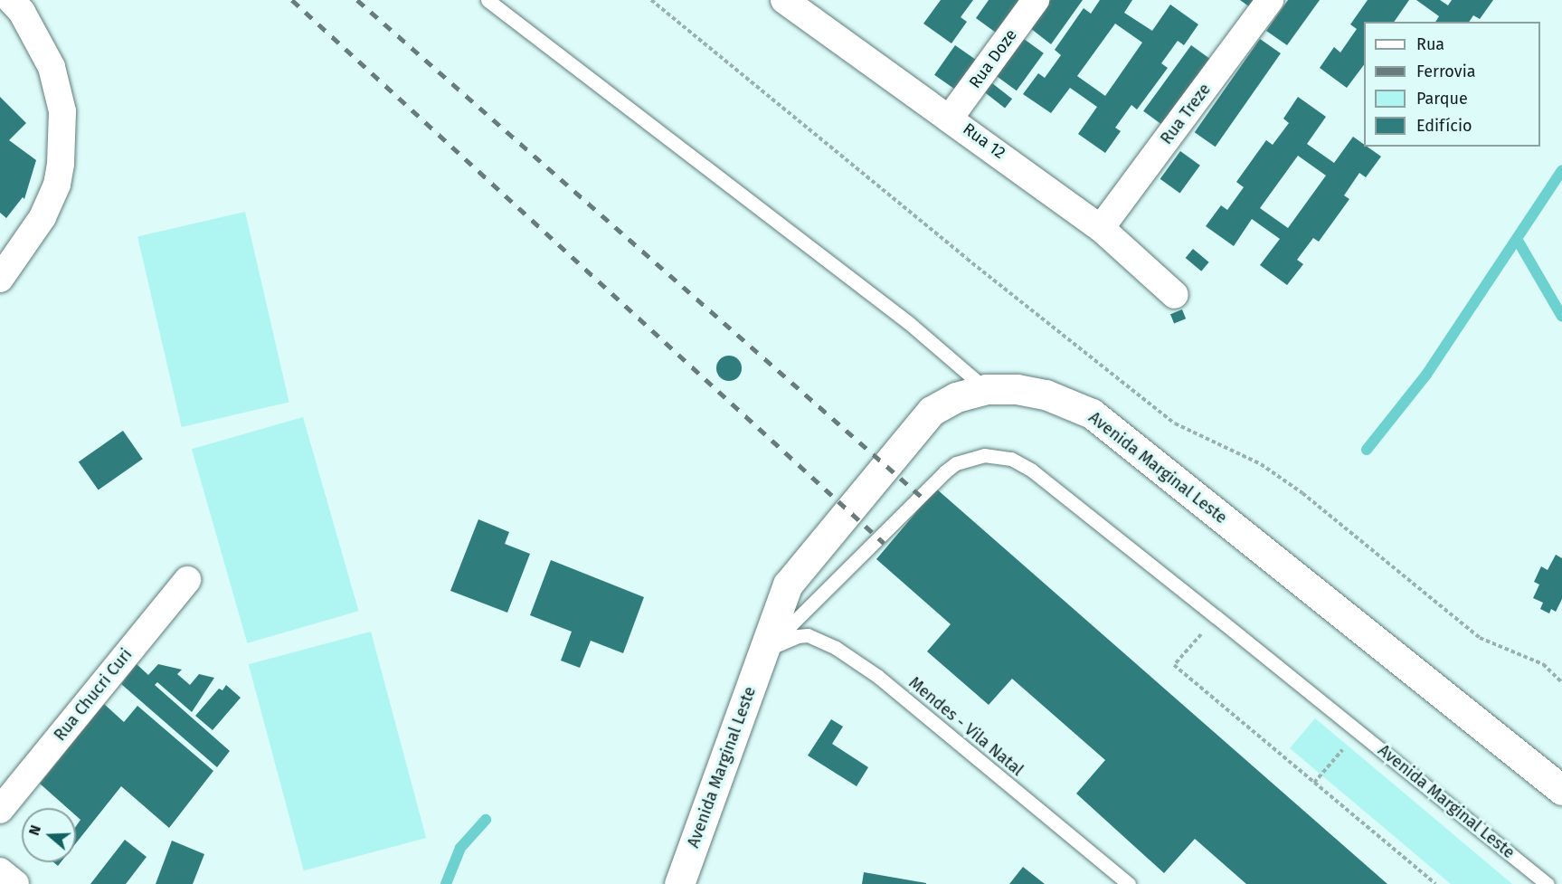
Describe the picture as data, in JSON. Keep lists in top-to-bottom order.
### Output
{
  "streets": {
    "street": [
      "Rua Doze",
      "Rua Treze",
      "Rua 12",
      "Avenida Marginal Leste",
      "Rua Chucri Curi"
    ],
    "lane": ["Mendes - Vila Natal"]
  },
  "crossings": [
    ["Rua Doze", "Rua 12"],
    ["Rua Treze", "Rua 12"],
    ["Avenida Marginal Leste", "Mendes - Vila Natal"]
  ],
  "legend": [
    "Rua",
    "Ferrovia",
    "Parque",
    "Edifício"
  ],
  "north": "left"
}
